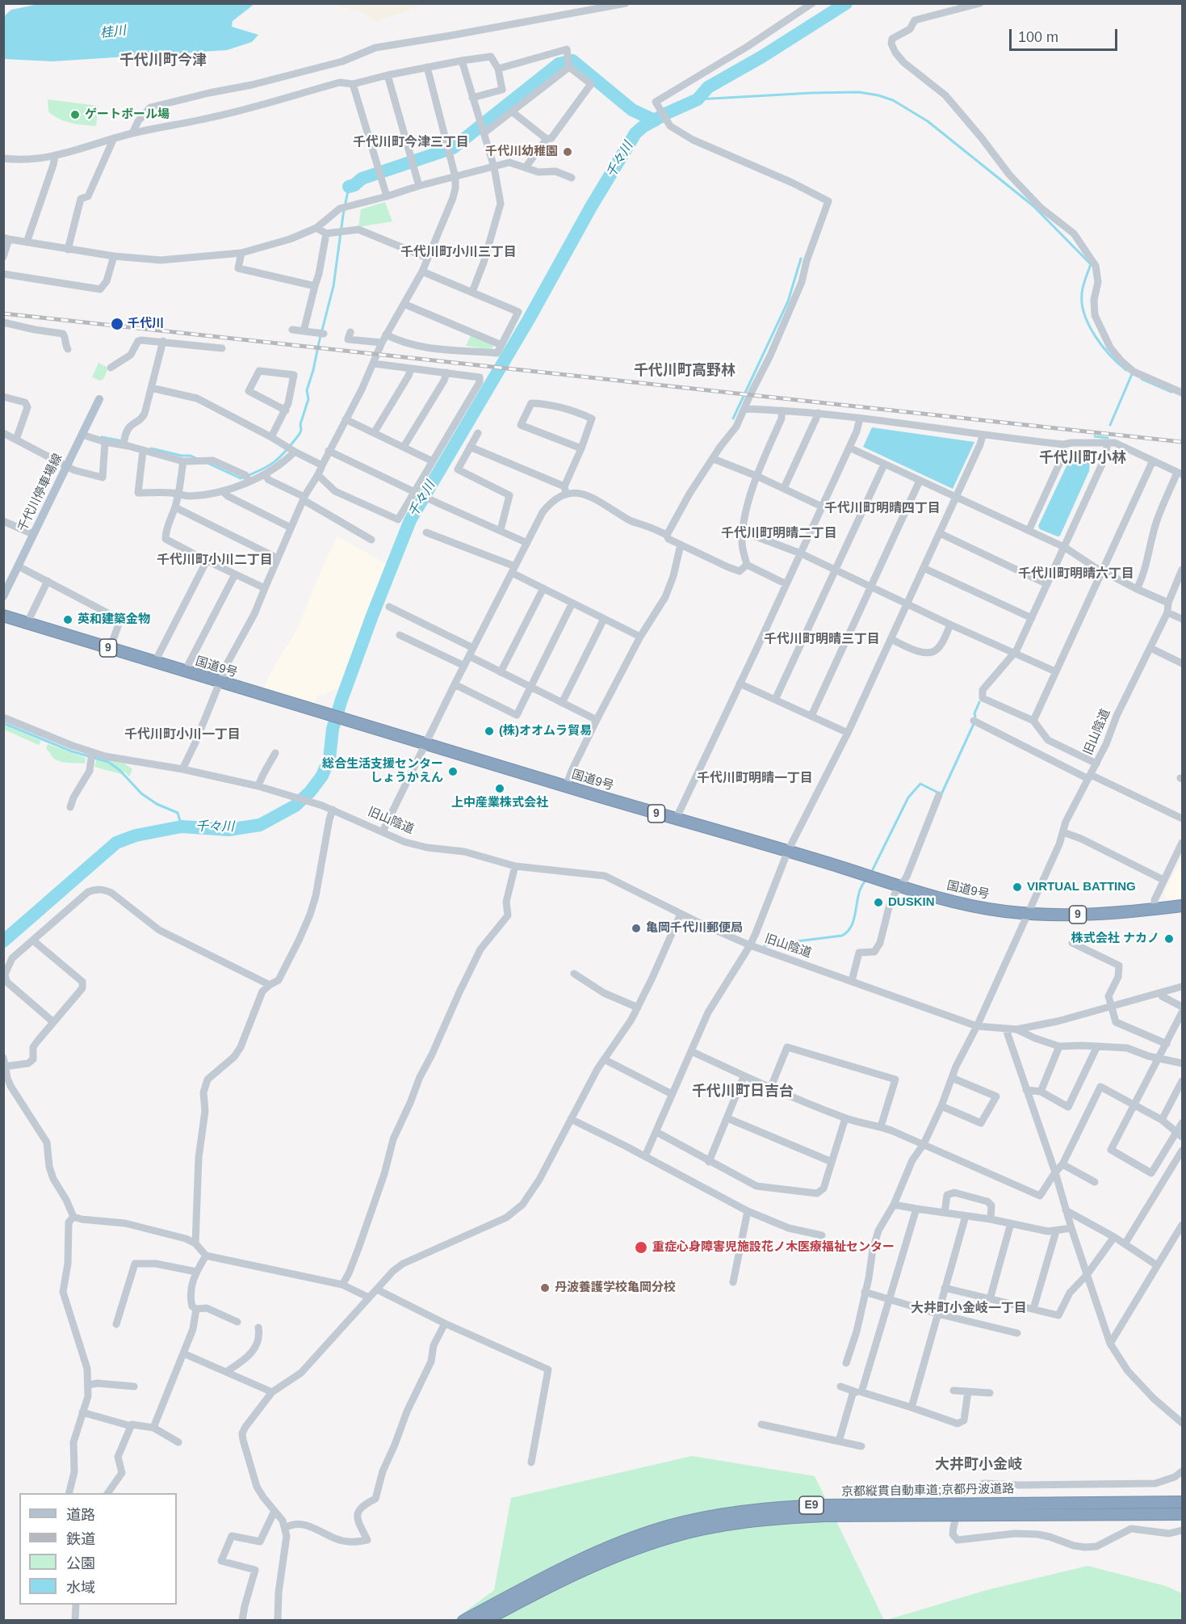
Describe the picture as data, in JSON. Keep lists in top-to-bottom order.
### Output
{
  "streets": {
    "highway": [
      "9",
      "国道9号",
      "京都縦貫自動車道;京都丹波道路",
      "E9"
    ],
    "main road": ["千代川停車場線"],
    "street": ["旧山陰道"]
  },
  "crossings": [
    ["国道9号", "旧山陰道"]
  ],
  "districts": [
    "千代川町今津",
    "千代川町今津三丁目",
    "千代川町小川三丁目",
    "千代川町高野林",
    "千代川町小林",
    "千代川町明晴四丁目",
    "千代川町明晴二丁目",
    "千代川町小川二丁目",
    "千代川町明晴六丁目",
    "千代川町明晴三丁目",
    "千代川町小川一丁目",
    "千代川町明晴一丁目",
    "千代川町日吉台",
    "大井町小金岐一丁目",
    "大井町小金岐"
  ],
  "water": ["桂川", "千々川"],
  "places": [
    "ゲートボール場",
    "千代川幼稚園",
    "千代川",
    "英和建築金物",
    "(株)オオムラ貿易",
    "総合生活支援センター しょうかえん",
    "上中産業株式会社",
    "VIRTUAL BATTING",
    "DUSKIN",
    "亀岡千代川郵便局",
    "株式会社 ナカノ",
    "重症心身障害児施設花ノ木医療福祉センター",
    "丹波養護学校亀岡分校"
  ],
  "legend": [
    "道路",
    "鉄道",
    "公園",
    "水域"
  ],
  "scale_bar": "100 m"
}
